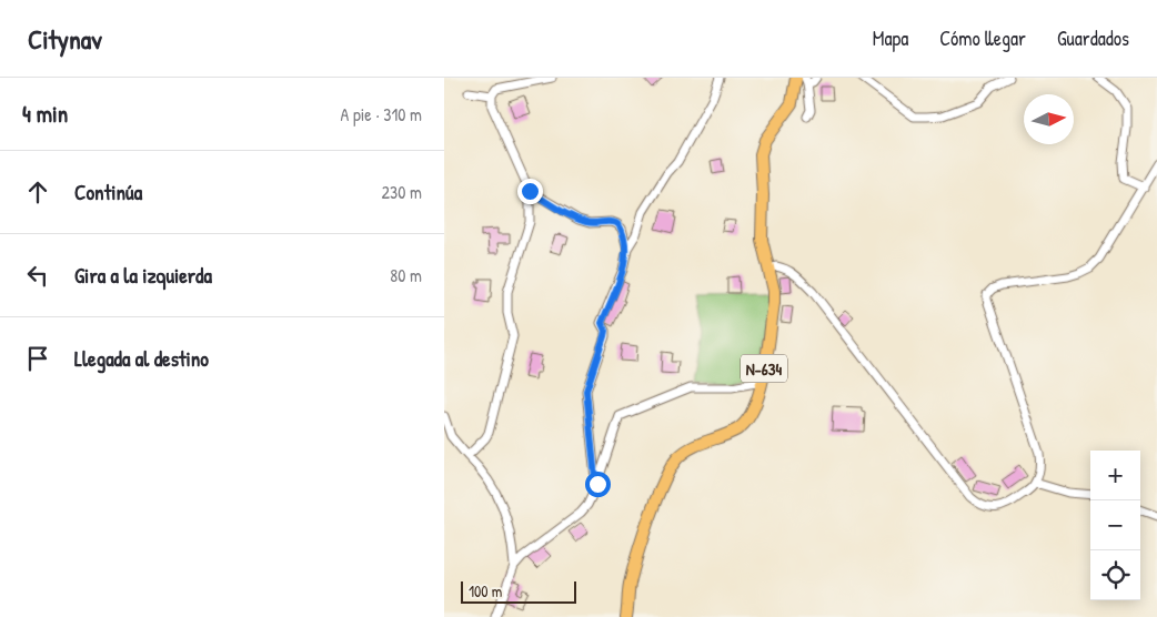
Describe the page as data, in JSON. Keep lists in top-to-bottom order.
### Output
{
  "streets": {
    "highway": ["N-634"]
  },
  "scale_bar": "100 m",
  "north": "right",
  "page": {
    "header": "Citynav",
    "nav": ["Mapa", "Cómo llegar", "Guardados"],
    "heading": ["4 min", "A pie · 310 m"],
    "list": [
      ["Continúa", "230 m"],
      ["Gira a la izquierda", "80 m"],
      "Llegada al destino"
    ],
    "map_buttons": ["+", "−"],
    "scale": "100 m"
  }
}
